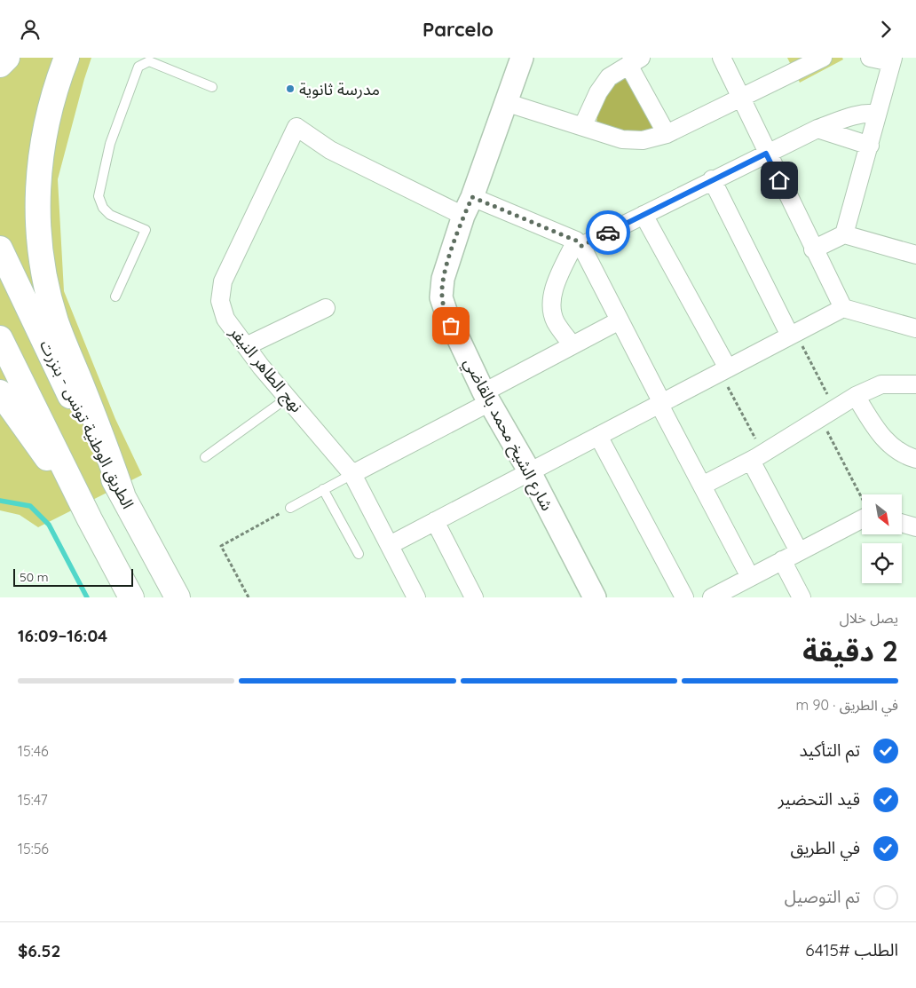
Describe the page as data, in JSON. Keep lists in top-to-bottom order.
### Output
{
  "streets": {
    "highway": ["الطريق الوطنية تونس - بنزرت"],
    "street": ["نهج الطاهر النيفر", "شارع الشيخ محمد بالقاضي"]
  },
  "crossings": [
    ["نهج الطاهر النيفر", "شارع الشيخ محمد بالقاضي"]
  ],
  "places": ["مدرسة ثانوية"],
  "scale_bar": "50 m",
  "north": "bottom right",
  "page": {
    "header": "Parcelo",
    "scale": "50 m",
    "heading": ["2 دقيقة", "يصل خلال", "16:04–16:09"],
    "panel": ["الطلب #6415", "$6.52"],
    "bar": "في الطريق · 90 m",
    "list": [
      ["تم التأكيد", "15:46"],
      ["قيد التحضير", "15:47"],
      ["في الطريق", "15:56"],
      "تم التوصيل"
    ]
  }
}
